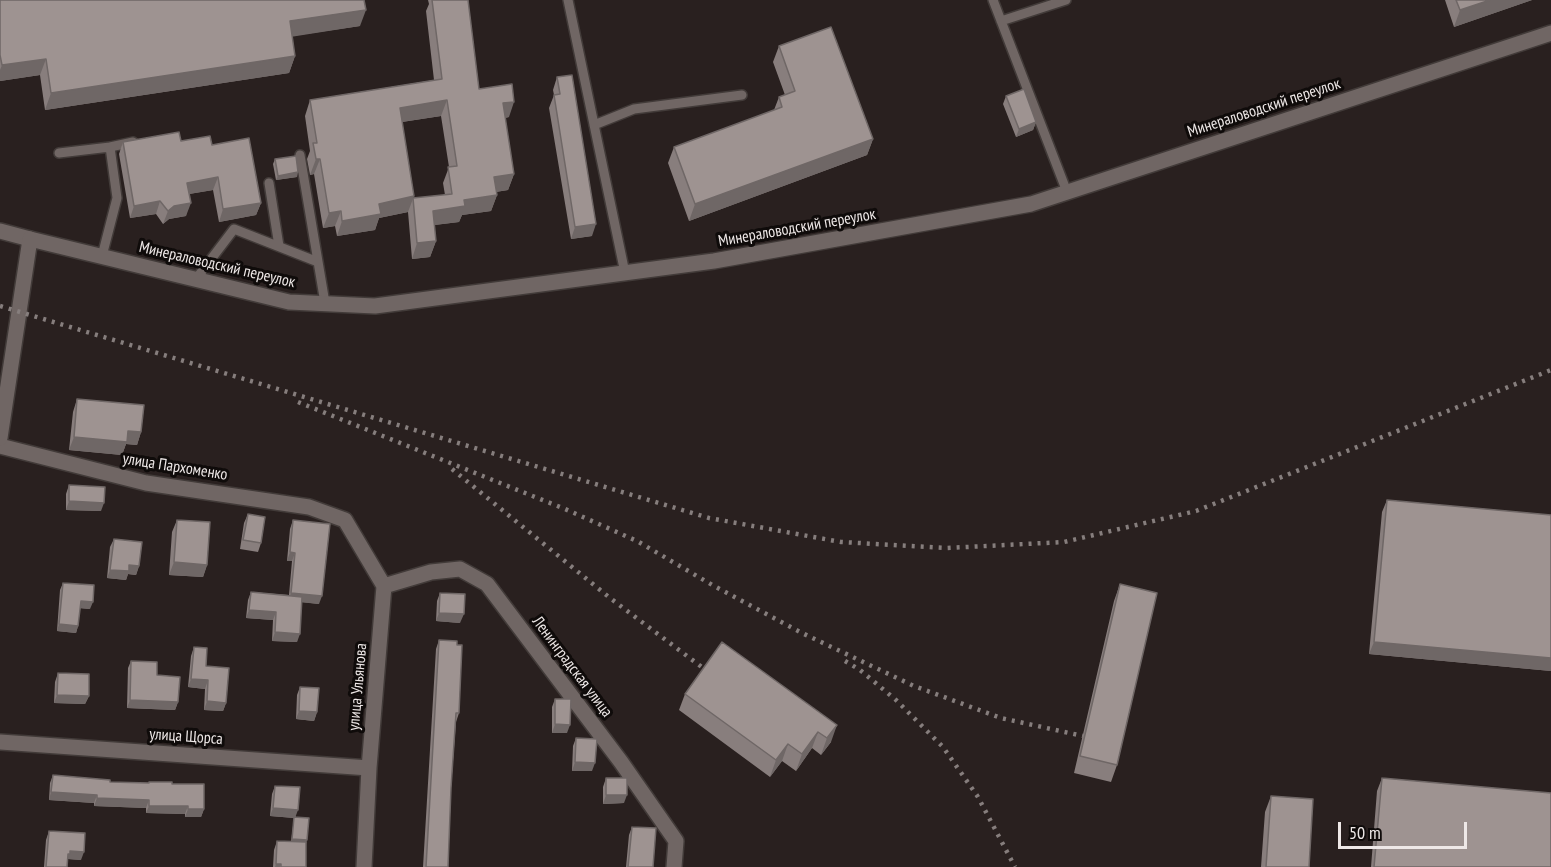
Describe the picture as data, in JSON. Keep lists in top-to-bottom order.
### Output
{
  "streets": {
    "street": [
      "Минераловодский переулок",
      "улица Пархоменко",
      "Ленинградская улица",
      "улица Ульянова",
      "улица Щорса"
    ]
  },
  "crossings": [
    ["улица Пархоменко", "Ленинградская улица"],
    ["улица Пархоменко", "улица Ульянова"],
    ["Ленинградская улица", "улица Ульянова"],
    ["улица Ульянова", "улица Щорса"]
  ],
  "scale_bar": "50 m"
}
